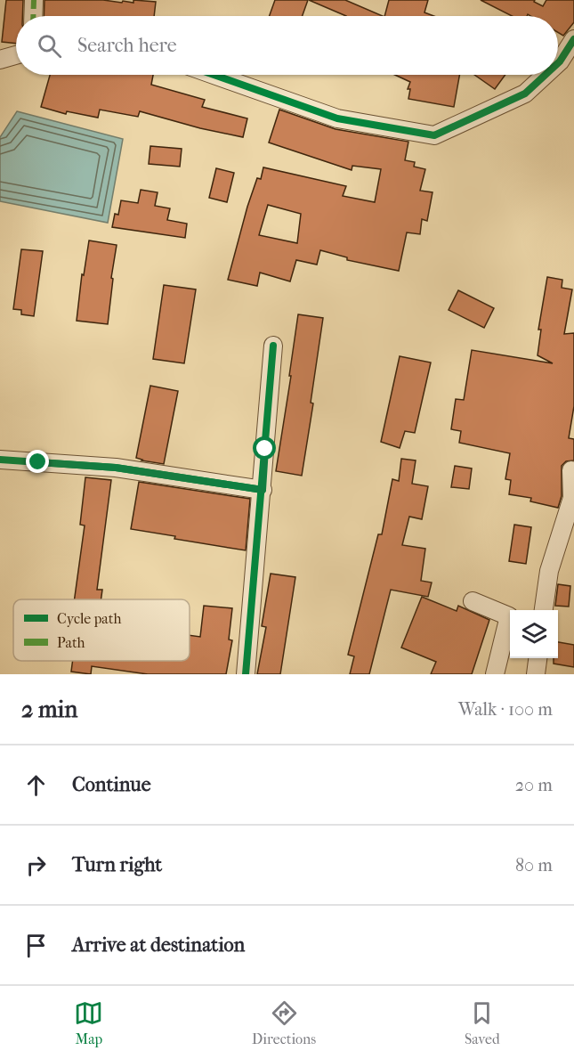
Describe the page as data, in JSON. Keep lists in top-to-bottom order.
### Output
{
  "legend": ["Cycle path", "Path"],
  "page": {
    "search": "Search here",
    "heading": ["2 min", "Walk · 100 m"],
    "list": [
      ["Continue", "20 m"],
      ["Turn right", "80 m"],
      "Arrive at destination"
    ],
    "nav": ["Map", "Directions", "Saved"]
  }
}
